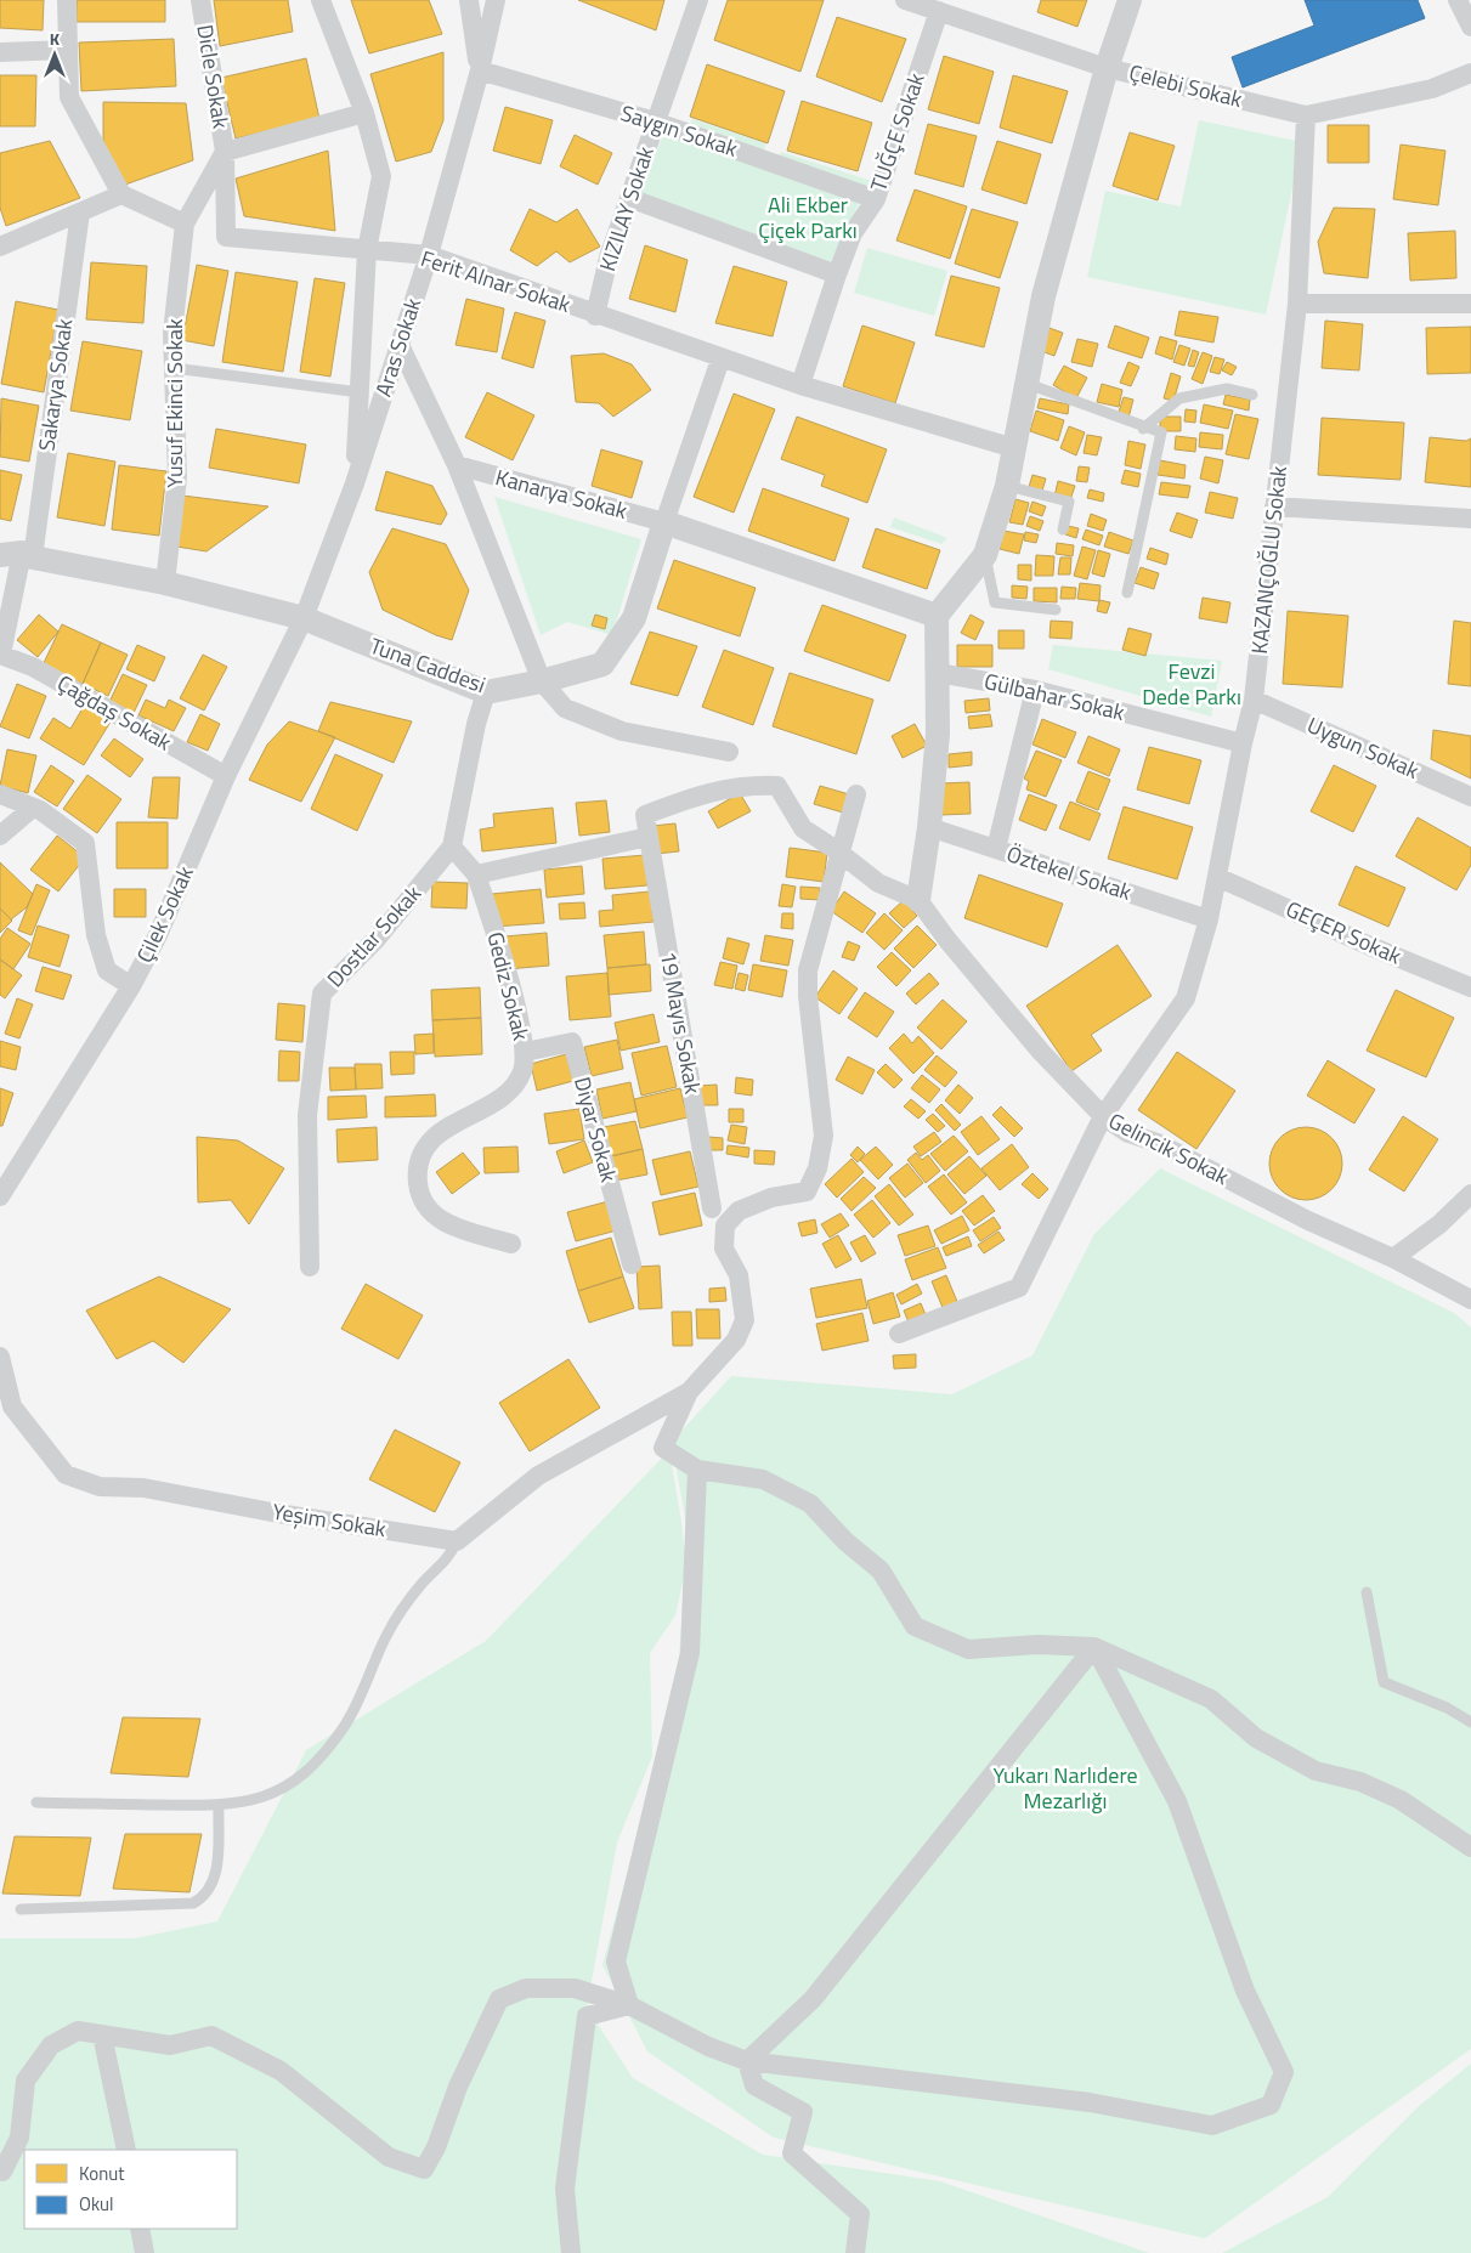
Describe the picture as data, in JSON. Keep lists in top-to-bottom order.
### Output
{
  "streets": {
    "street": [
      "Dicle Sokak",
      "Çelebi Sokak",
      "Saygın Sokak",
      "TUĞÇE Sokak",
      "KIZILAY Sokak",
      "Ferit Alnar Sokak",
      "Aras Sokak",
      "Sakarya Sokak",
      "Yusuf Ekinci Sokak",
      "Kanarya Sokak",
      "KAZANÇOĞLU Sokak",
      "Tuna Caddesi",
      "Gülbahar Sokak",
      "Çağdaş Sokak",
      "Uygun Sokak",
      "Öztekel Sokak",
      "Çilek Sokak",
      "GEÇER Sokak",
      "Dostlar Sokak",
      "Gediz Sokak",
      "19 Mayıs Sokak",
      "Diyar Sokak",
      "Gelincik Sokak",
      "Yeşim Sokak"
    ]
  },
  "crossings": [
    ["Dicle Sokak", "Ferit Alnar Sokak"],
    ["Çelebi Sokak", "TUĞÇE Sokak"],
    ["Çelebi Sokak", "KAZANÇOĞLU Sokak"],
    ["Saygın Sokak", "TUĞÇE Sokak"],
    ["Saygın Sokak", "KIZILAY Sokak"],
    ["Saygın Sokak", "Aras Sokak"],
    ["TUĞÇE Sokak", "Ferit Alnar Sokak"],
    ["KIZILAY Sokak", "Ferit Alnar Sokak"],
    ["Ferit Alnar Sokak", "Aras Sokak"],
    ["Aras Sokak", "Tuna Caddesi"],
    ["Aras Sokak", "Çilek Sokak"],
    ["Sakarya Sokak", "Tuna Caddesi"],
    ["Sakarya Sokak", "Çağdaş Sokak"],
    ["Yusuf Ekinci Sokak", "Tuna Caddesi"],
    ["Kanarya Sokak", "Tuna Caddesi"],
    ["KAZANÇOĞLU Sokak", "Gülbahar Sokak"],
    ["KAZANÇOĞLU Sokak", "Uygun Sokak"],
    ["KAZANÇOĞLU Sokak", "Öztekel Sokak"],
    ["KAZANÇOĞLU Sokak", "GEÇER Sokak"],
    ["KAZANÇOĞLU Sokak", "Gelincik Sokak"],
    ["Tuna Caddesi", "Çilek Sokak"],
    ["Tuna Caddesi", "Dostlar Sokak"],
    ["Çağdaş Sokak", "Çilek Sokak"],
    ["Gediz Sokak", "Diyar Sokak"]
  ],
  "parks": ["Ali Ekber Çiçek Parkı", "Fevzi Dede Parkı", "Yukarı Narlıdere Mezarlığı"],
  "legend": ["Konut", "Okul"],
  "north": "top"
}
